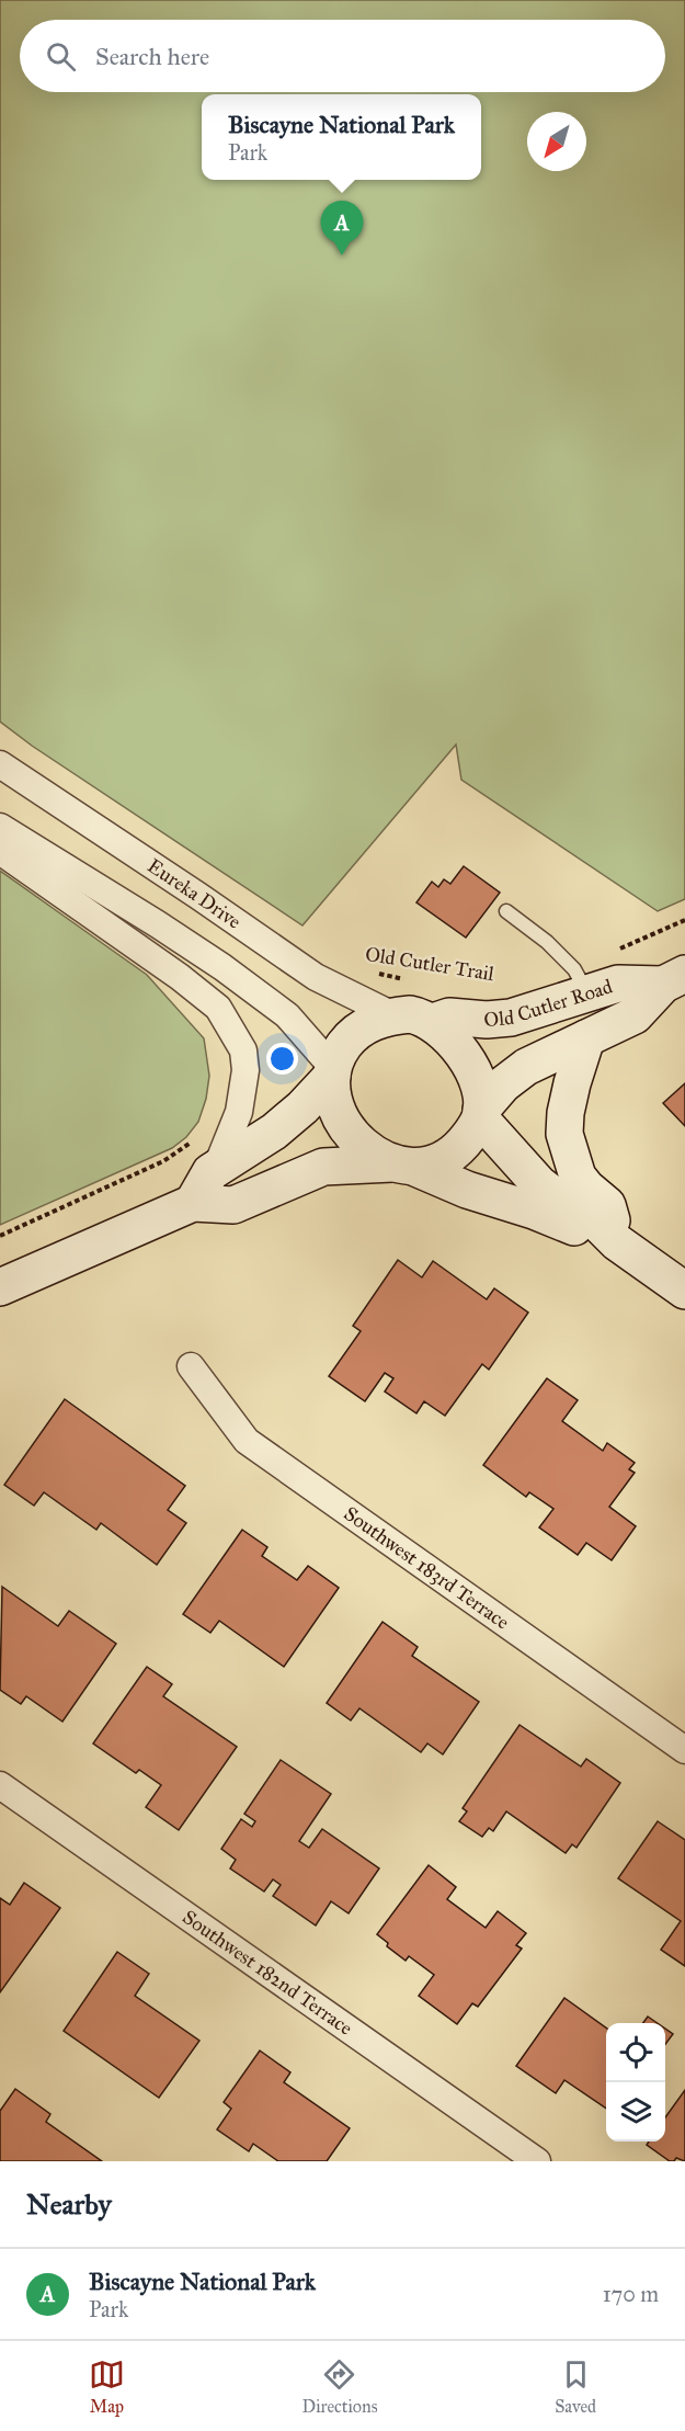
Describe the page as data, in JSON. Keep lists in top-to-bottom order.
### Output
{
  "streets": {
    "main road": ["Old Cutler Road"],
    "street": ["Eureka Drive", "Southwest 183rd Terrace", "Southwest 182nd Terrace"],
    "path": ["Old Cutler Trail"]
  },
  "crossings": [
    ["Eureka Drive", "Old Cutler Road"]
  ],
  "north": "bottom left",
  "page": {
    "search": "Search here",
    "popup": ["Biscayne National Park", "Park"],
    "pins": "A",
    "heading": "Nearby",
    "list": [
      {
        "mark": "A",
        "name": "Biscayne National Park",
        "note": "Park",
        "value": "170 m"
      }
    ],
    "nav": ["Map", "Directions", "Saved"]
  }
}
